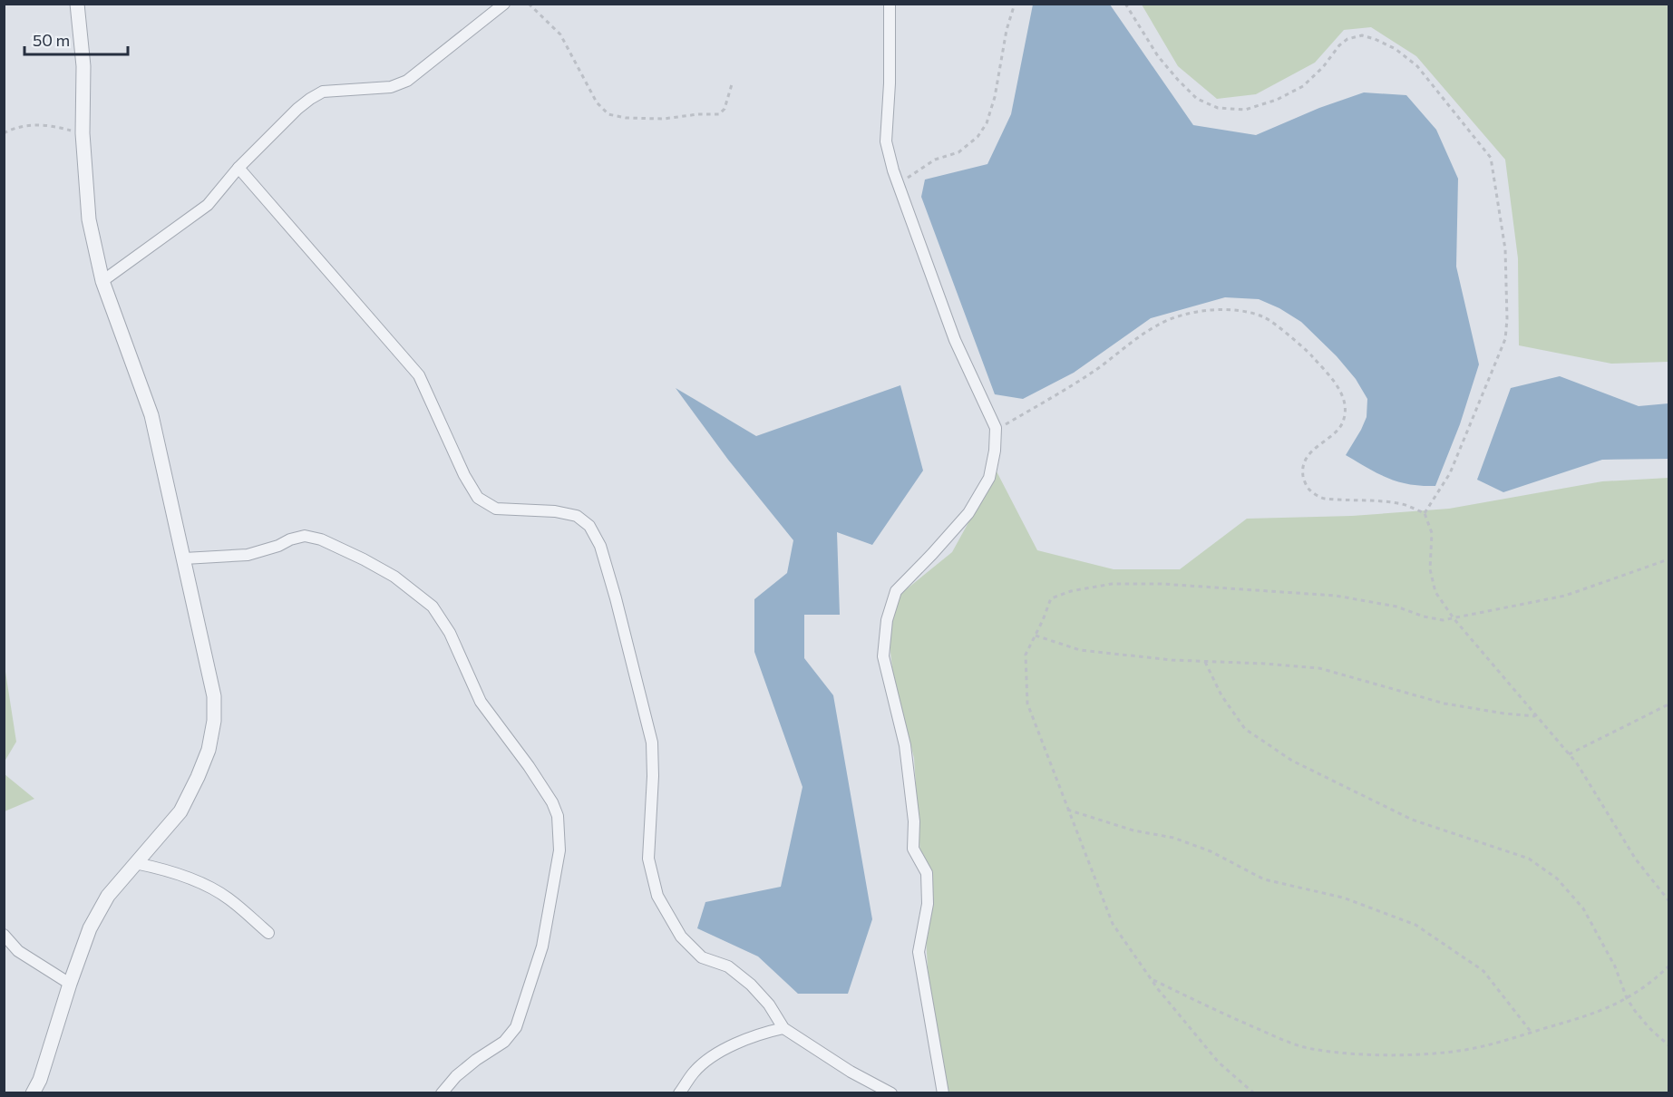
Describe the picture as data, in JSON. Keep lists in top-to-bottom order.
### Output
{
  "scale_bar": "50 m"
}
